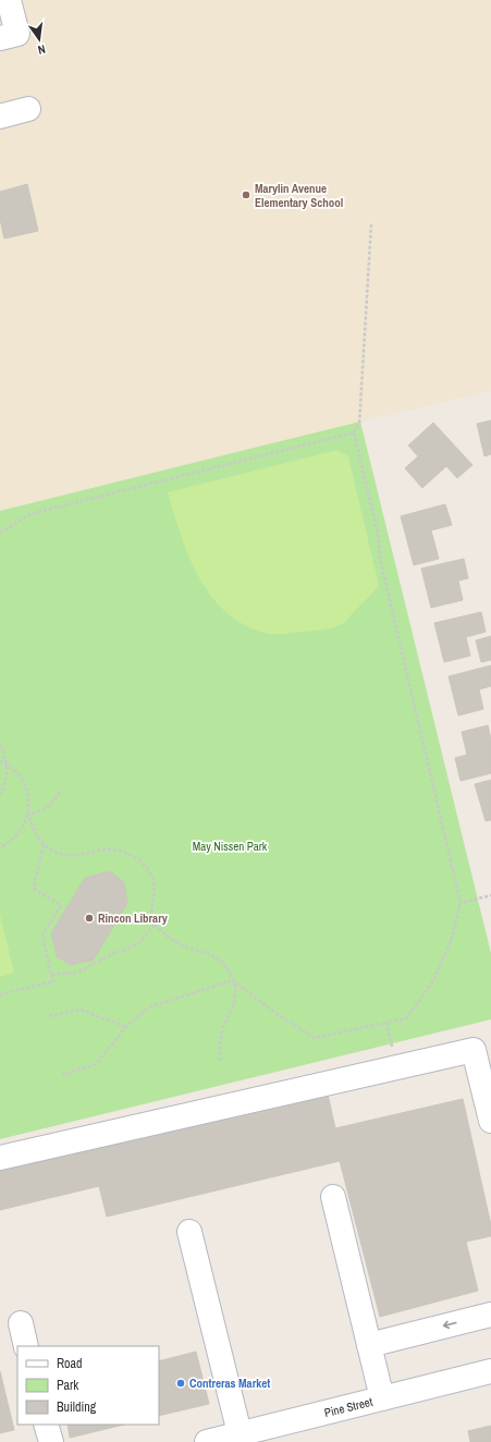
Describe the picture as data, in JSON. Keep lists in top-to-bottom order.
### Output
{
  "streets": {
    "street": ["Pine Street"]
  },
  "parks": ["May Nissen Park"],
  "places": ["Marylin Avenue Elementary School", "Rincon Library", "Contreras Market"],
  "legend": ["Road", "Park", "Building"],
  "north": "bottom"
}
